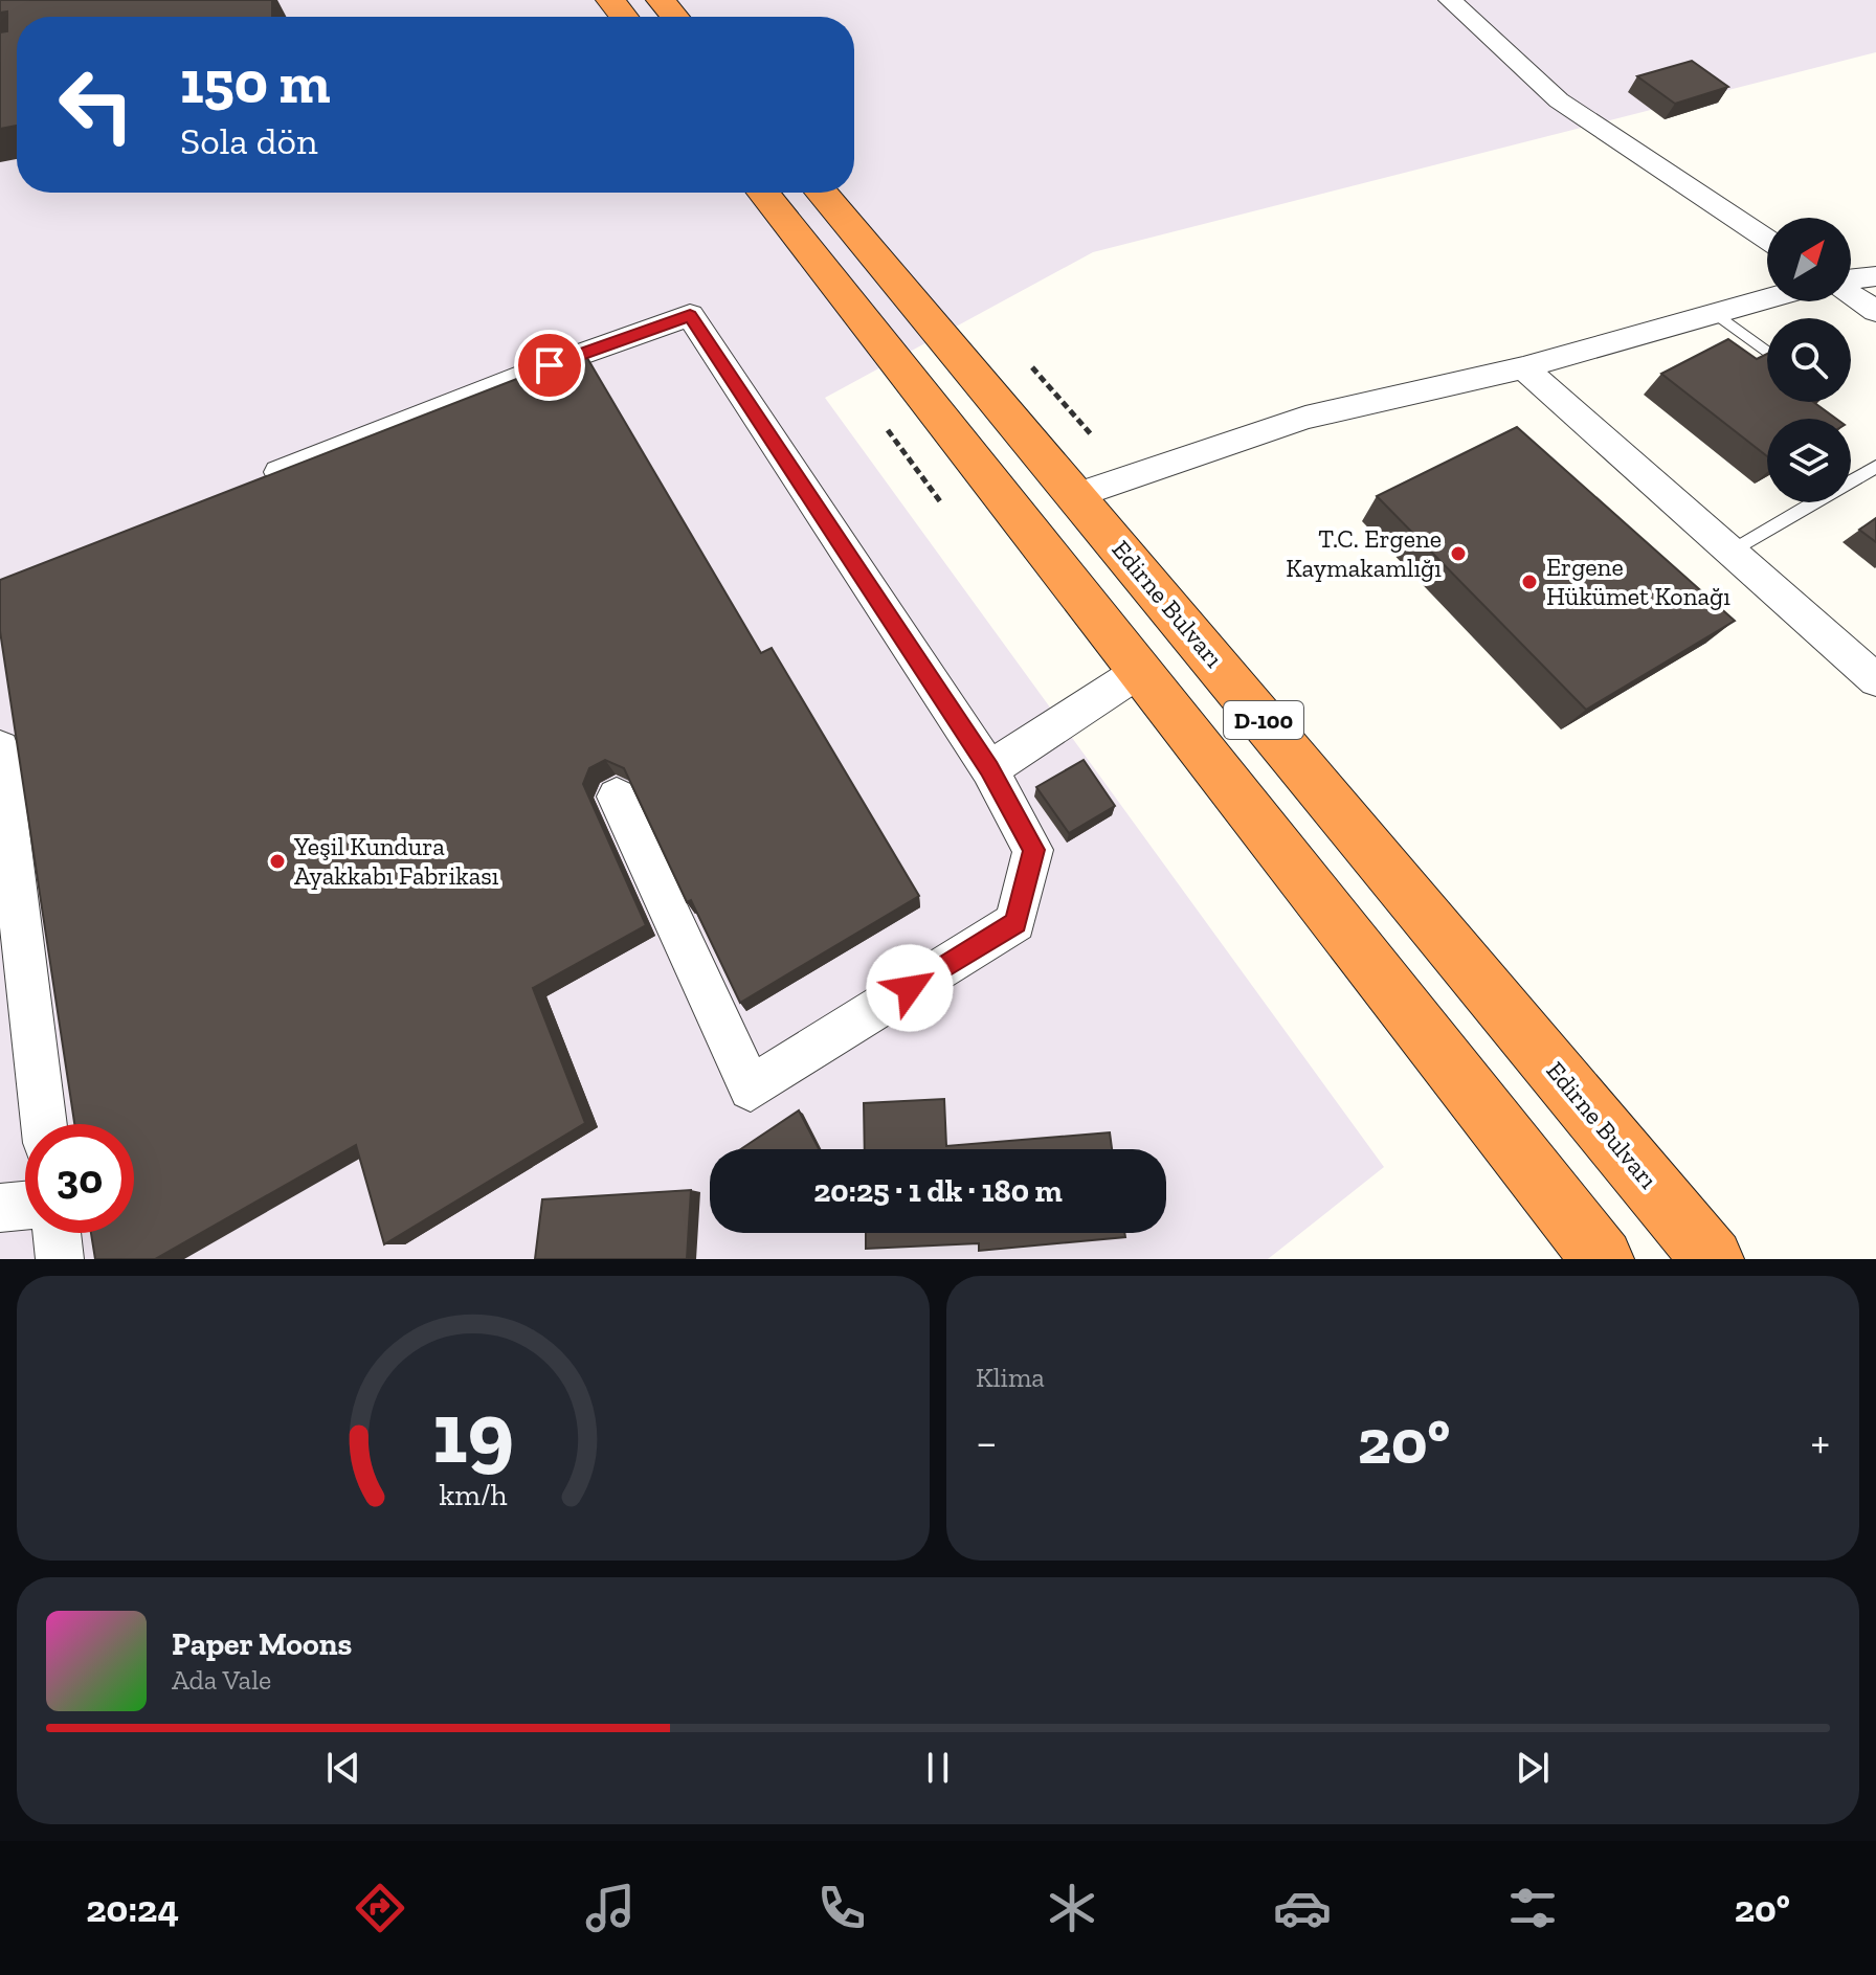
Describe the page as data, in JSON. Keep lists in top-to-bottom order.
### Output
{
  "streets": {
    "highway": ["Edirne Bulvarı", "D-100"]
  },
  "places": ["T.C. Ergene Kaymakamlığı", "Ergene Hükümet Konağı", "Yeşil Kundura Ayakkabı Fabrikası"],
  "north": "top right",
  "page": {
    "turn": ["150 m", "Sola dön"],
    "limit": "30",
    "trip": "20:25 · 1 dk · 180 m",
    "tile": "Klima",
    "heat": ["−", "20°", "+"],
    "song": ["Paper Moons", "Ada Vale"],
    "tabs": ["20:24", "20°"],
    "gauge": ["19", "km/h"]
  }
}
